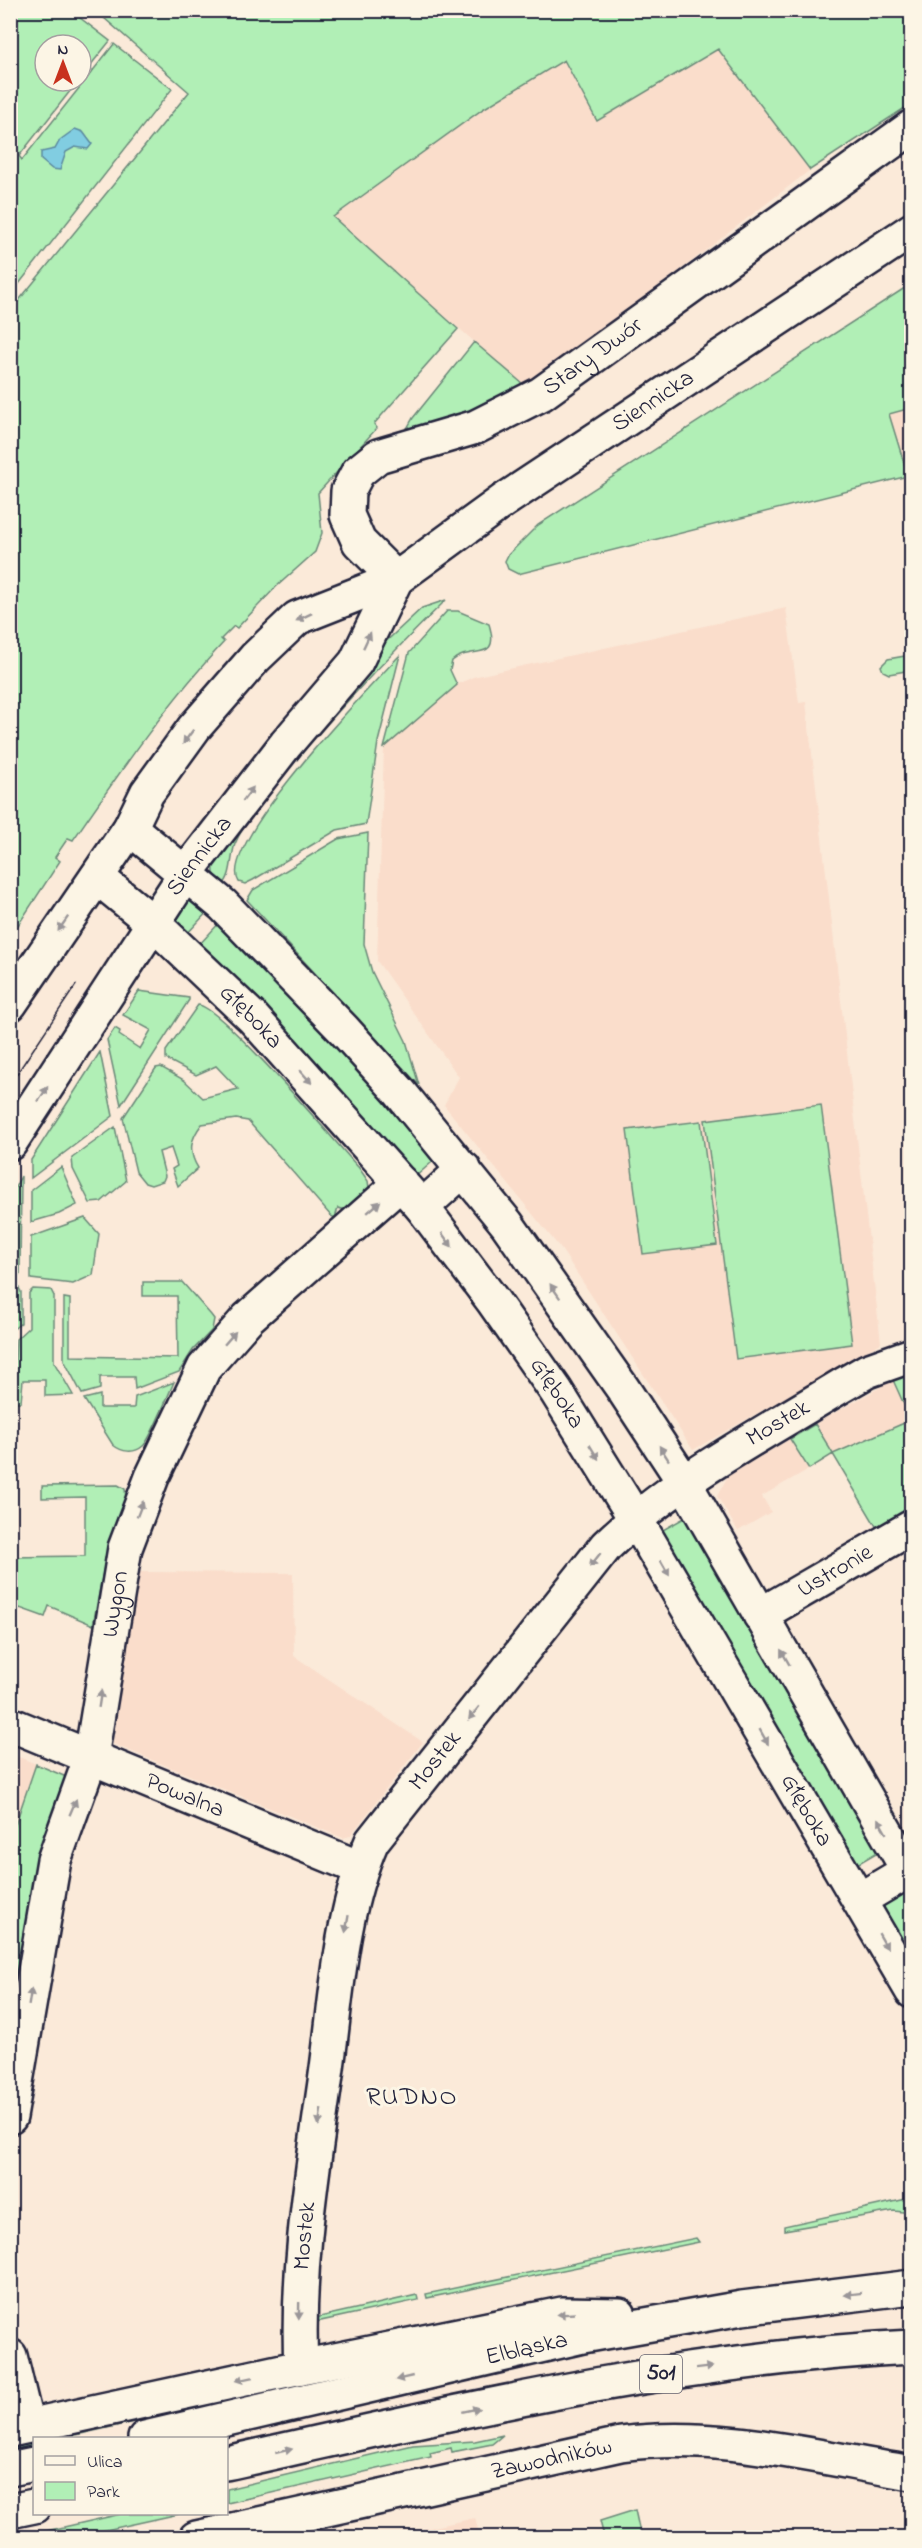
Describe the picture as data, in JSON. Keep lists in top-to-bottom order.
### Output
{
  "streets": {
    "street": [
      "Stary Dwór",
      "Siennicka",
      "Głęboka",
      "Mostek",
      "Ustronie",
      "Wygon",
      "Powalna",
      "Elbląska",
      "501",
      "Zawodników"
    ]
  },
  "crossings": [
    ["Stary Dwór", "Siennicka"],
    ["Siennicka", "Głęboka"],
    ["Głęboka", "Mostek"],
    ["Głęboka", "Wygon"],
    ["Mostek", "Powalna"],
    ["Wygon", "Powalna"]
  ],
  "one_way": ["Mostek", "Wygon"],
  "districts": ["RUDNO"],
  "legend": ["Ulica", "Park"],
  "north": "top"
}
